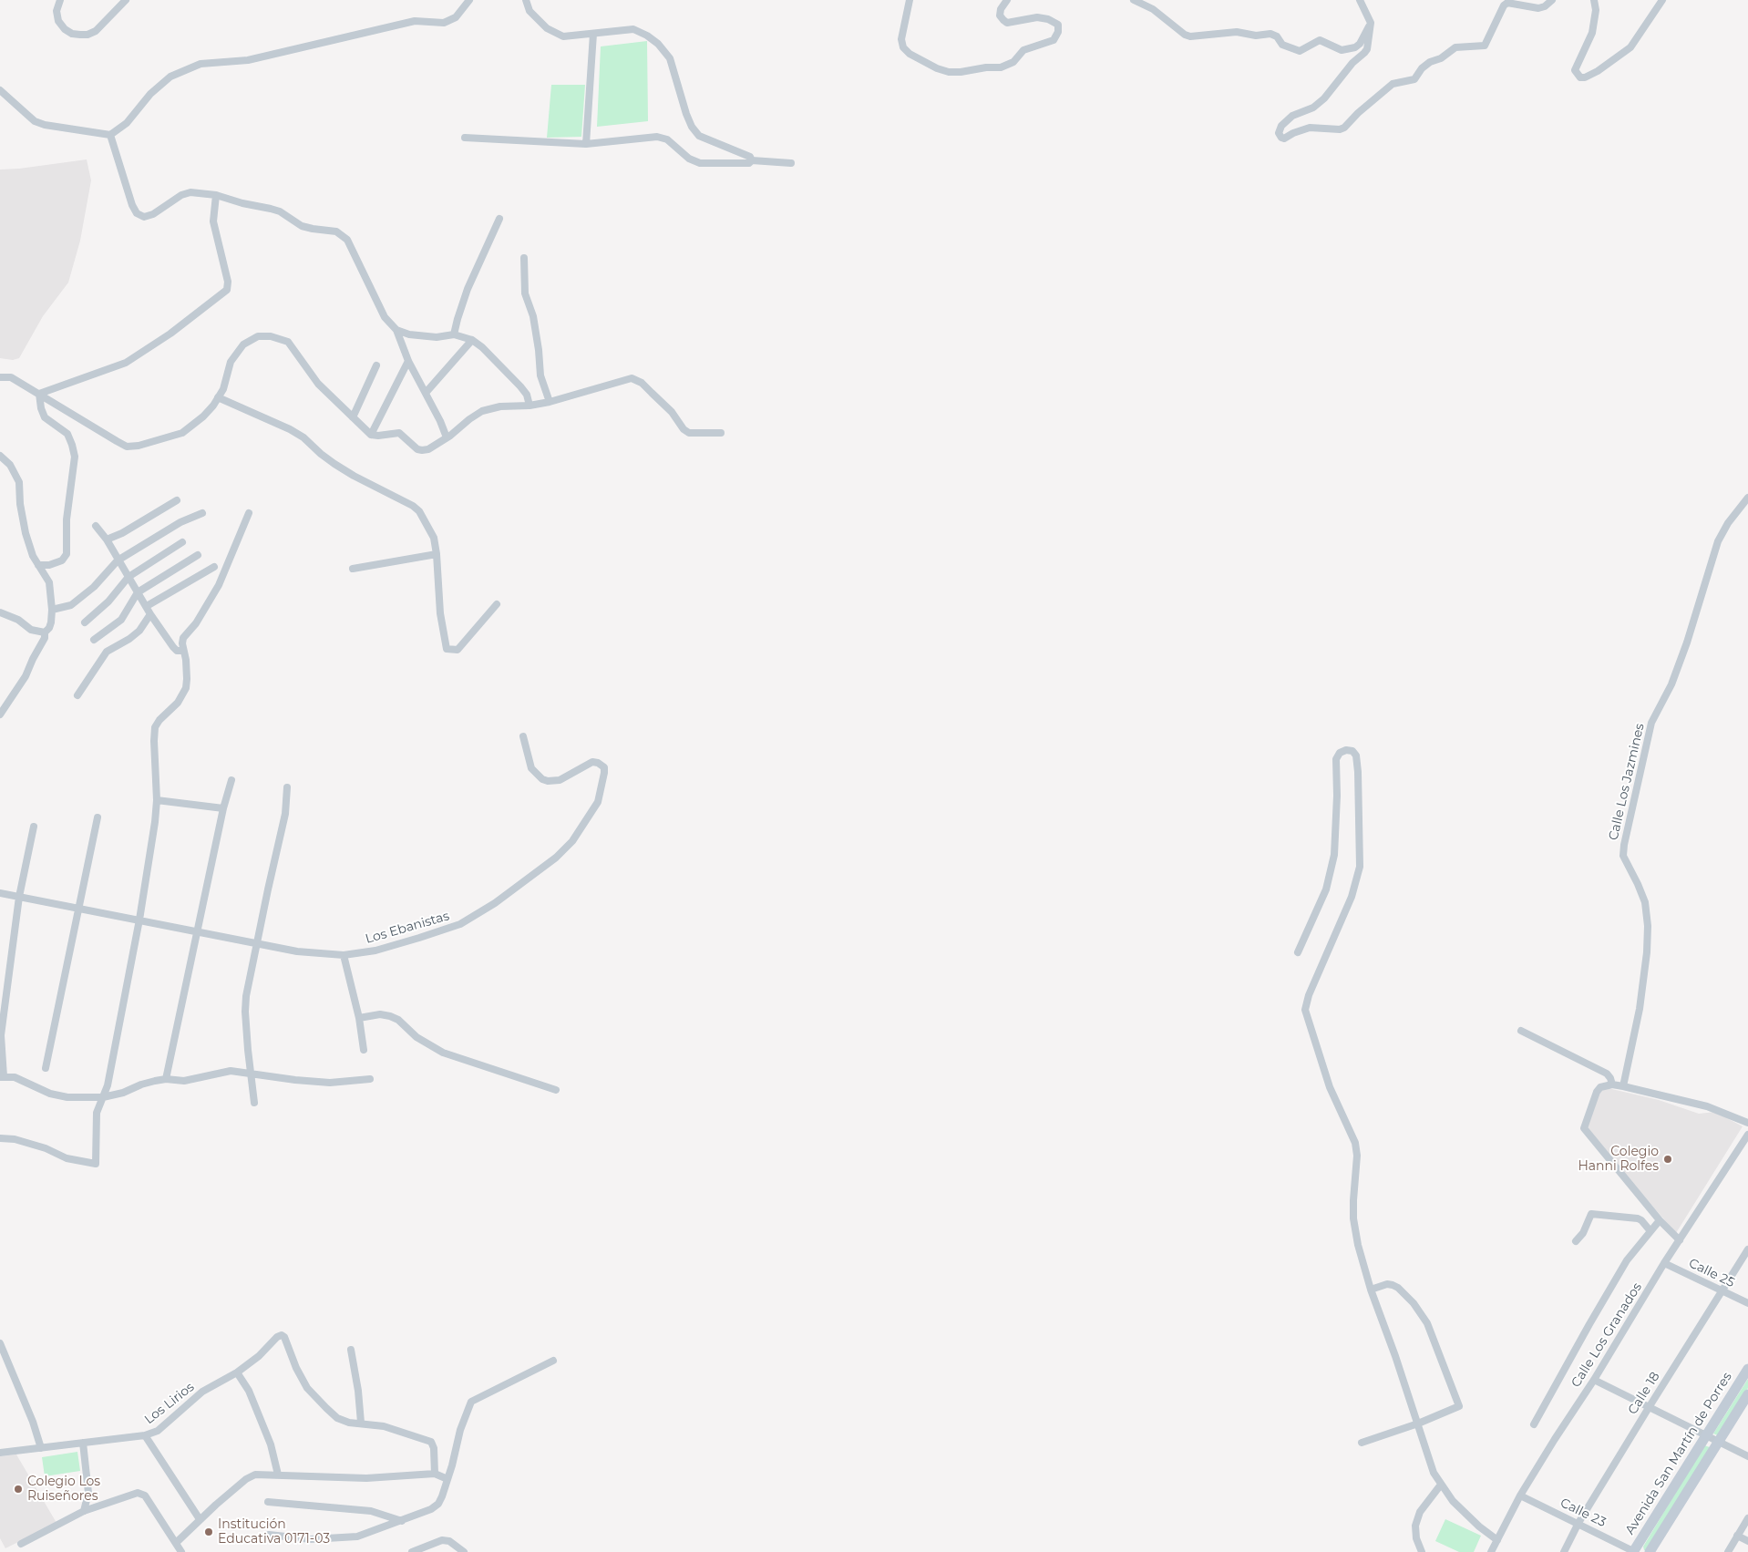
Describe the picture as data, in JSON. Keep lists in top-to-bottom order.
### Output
{
  "streets": {
    "main road": ["Avenida San Martín de Porres"],
    "street": [
      "Calle Los Jazmines",
      "Los Ebanistas",
      "Calle 25",
      "Calle Los Granados",
      "Calle 18",
      "Los Lirios",
      "Calle 23"
    ]
  },
  "crossings": [
    ["Calle 25", "Calle Los Granados"],
    ["Calle 25", "Calle 18"],
    ["Calle Los Granados", "Calle 23"],
    ["Calle 18", "Calle 23"],
    ["Avenida San Martín de Porres", "Calle 23"]
  ],
  "places": ["Colegio Hanni Rolfes", "Colegio Los Ruiseñores", "Institución Educativa 0171-03"]
}
